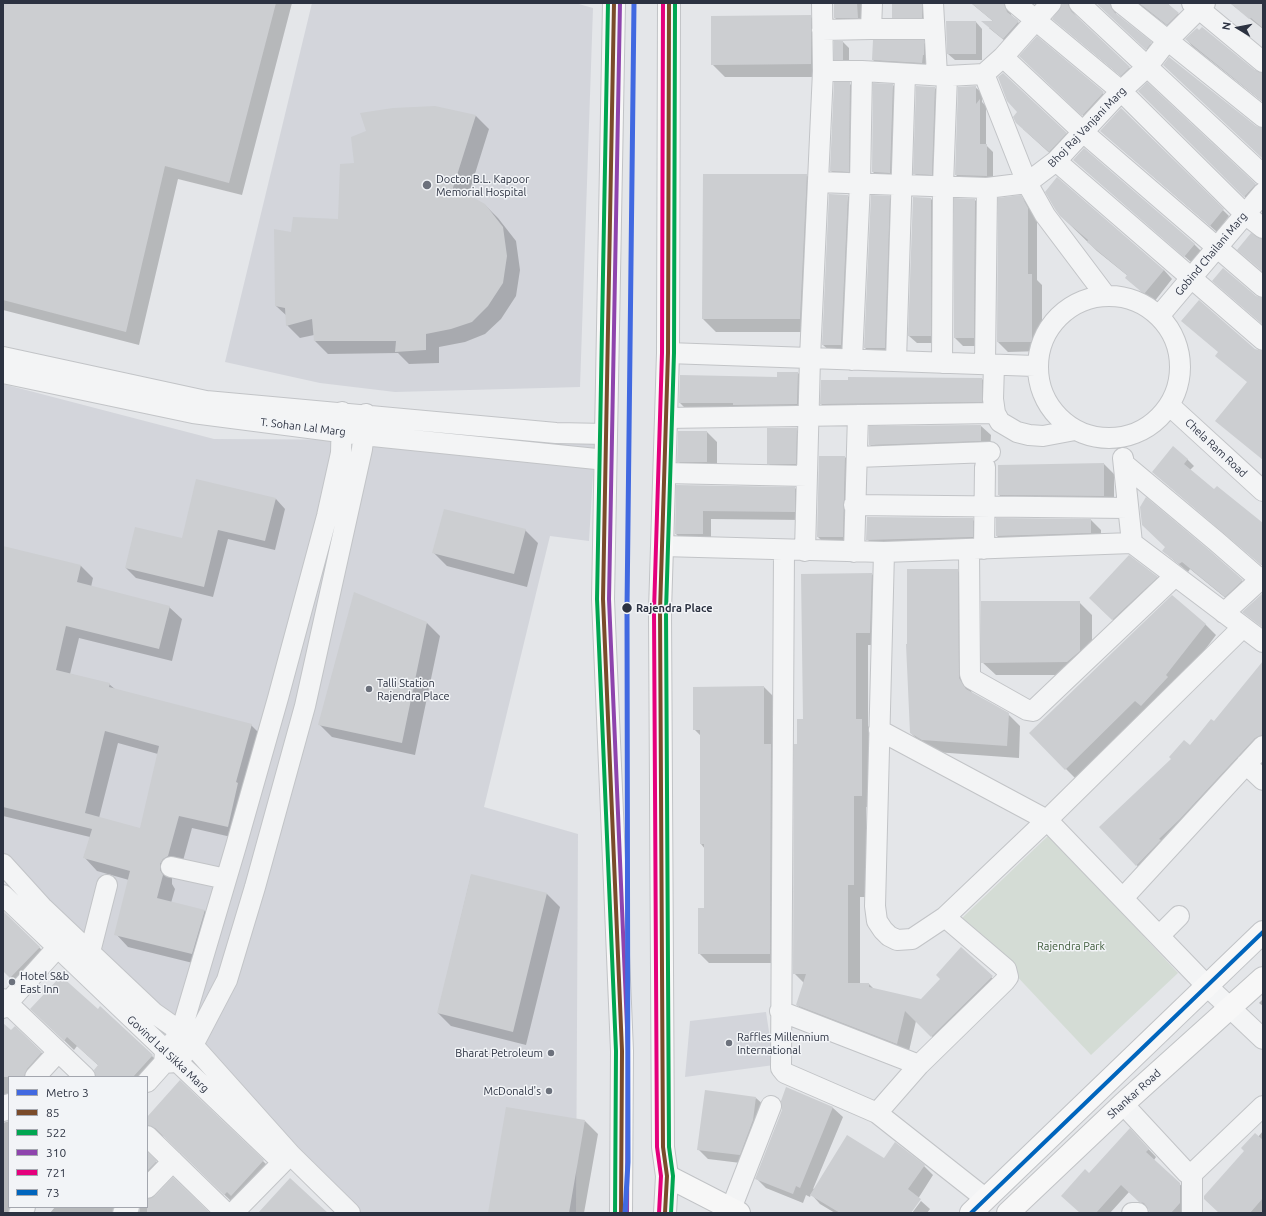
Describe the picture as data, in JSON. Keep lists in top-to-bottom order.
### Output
{
  "streets": {
    "main road": ["Shankar Road"],
    "street": [
      "Bhoj Raj Vanjani Marg",
      "Gobind Chailani Marg",
      "T. Sohan Lal Marg",
      "Chela Ram Road",
      "Govind Lal Sikka Marg"
    ]
  },
  "crossings": [
    ["Gobind Chailani Marg", "Chela Ram Road"]
  ],
  "parks": ["Rajendra Park"],
  "places": [
    "Doctor B.L. Kapoor Memorial Hospital",
    "Rajendra Place",
    "Talli Station Rajendra Place",
    "Hotel S&b East Inn",
    "Raffles Millennium International",
    "Bharat Petroleum",
    "McDonald's"
  ],
  "lines": [
    "metro line 3",
    "transit line 85",
    "transit line 522",
    "transit line 310",
    "transit line 721",
    "transit line 73"
  ],
  "legend": [
    "Metro 3",
    "85",
    "522",
    "310",
    "721",
    "73"
  ],
  "north": "left"
}
